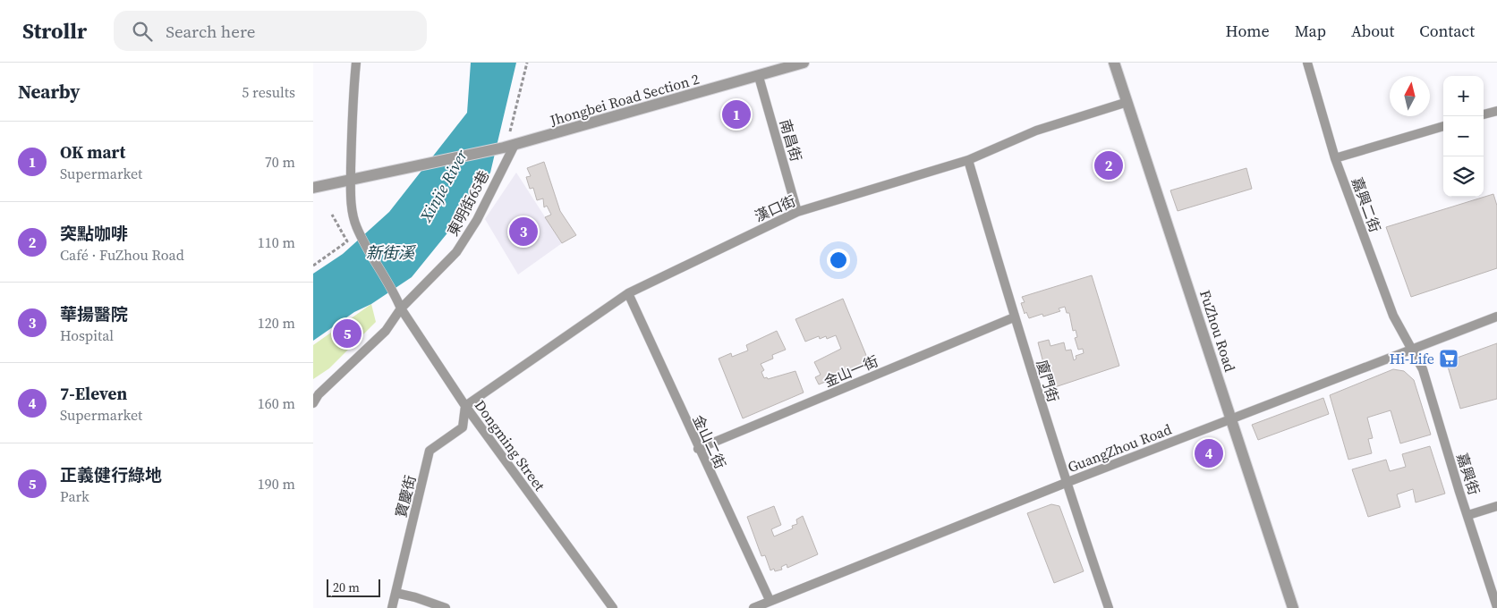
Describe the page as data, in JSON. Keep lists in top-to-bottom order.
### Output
{
  "streets": {
    "street": ["Jhongbei Road Section 2", "FuZhou Road"],
    "lane": [
      "南昌街",
      "東明街65巷",
      "嘉興二街",
      "漢口街",
      "金山一街",
      "廈門街",
      "金山二街",
      "Dongming Street",
      "GuangZhou Road",
      "嘉興街",
      "寶慶街"
    ]
  },
  "crossings": [
    ["Jhongbei Road Section 2", "南昌街"],
    ["Jhongbei Road Section 2", "東明街65巷"],
    ["Jhongbei Road Section 2", "Dongming Street"],
    ["南昌街", "漢口街"],
    ["東明街65巷", "Dongming Street"],
    ["嘉興二街", "GuangZhou Road"],
    ["嘉興二街", "嘉興街"],
    ["漢口街", "FuZhou Road"],
    ["漢口街", "廈門街"],
    ["漢口街", "金山二街"],
    ["漢口街", "Dongming Street"],
    ["漢口街", "寶慶街"],
    ["FuZhou Road", "GuangZhou Road"],
    ["金山一街", "廈門街"],
    ["金山一街", "金山二街"],
    ["廈門街", "GuangZhou Road"],
    ["金山二街", "GuangZhou Road"],
    ["Dongming Street", "寶慶街"],
    ["GuangZhou Road", "嘉興街"]
  ],
  "water": ["Xinjie River", "新街溪"],
  "places": {
    "supermarket": ["Hi-Life"]
  },
  "scale_bar": "20 m",
  "north": "top",
  "page": {
    "header": "Strollr",
    "search": "Search here",
    "nav": [
      "Home",
      "Map",
      "About",
      "Contact"
    ],
    "heading": ["Nearby", "5 results"],
    "map_buttons": ["+", "−"],
    "pins": [
      "1",
      "2",
      "3",
      "5",
      "4"
    ],
    "list": [
      {
        "mark": "1",
        "name": "OK mart",
        "note": "Supermarket",
        "value": "70 m"
      },
      {
        "mark": "2",
        "name": "突點咖啡",
        "note": "Café · FuZhou Road",
        "value": "110 m"
      },
      {
        "mark": "3",
        "name": "華揚醫院",
        "note": "Hospital",
        "value": "120 m"
      },
      {
        "mark": "4",
        "name": "7-Eleven",
        "note": "Supermarket",
        "value": "160 m"
      },
      {
        "mark": "5",
        "name": "正義健行綠地",
        "note": "Park",
        "value": "190 m"
      }
    ],
    "scale": "20 m"
  }
}
